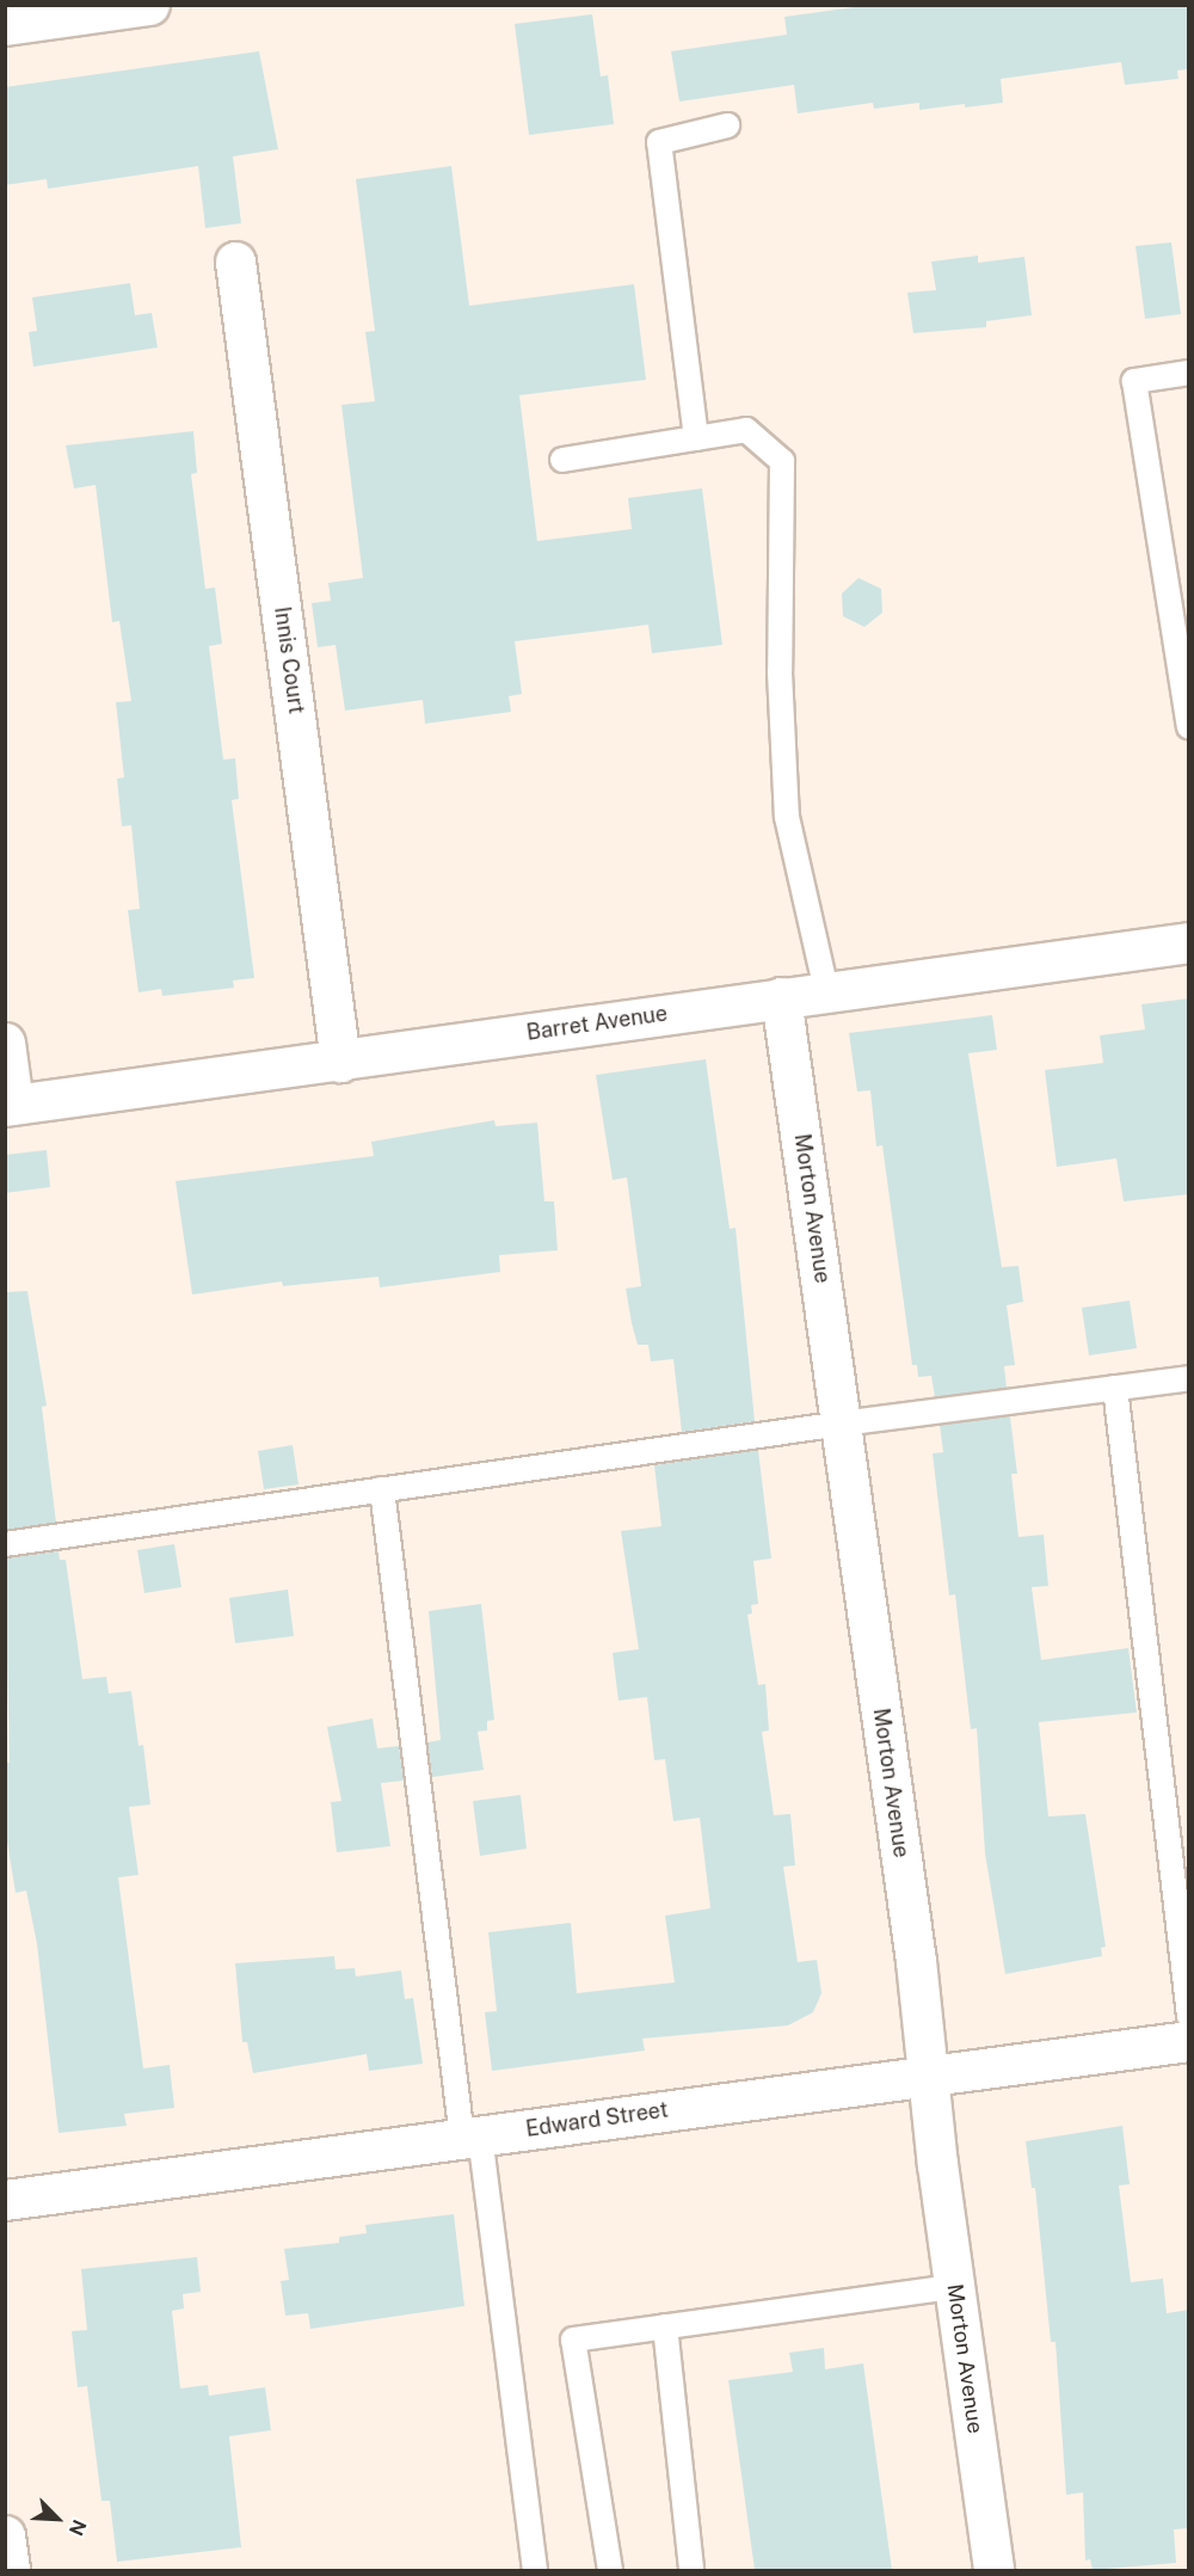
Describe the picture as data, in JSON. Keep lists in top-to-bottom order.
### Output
{
  "streets": {
    "street": [
      "Innis Court",
      "Barret Avenue",
      "Morton Avenue",
      "Edward Street"
    ]
  },
  "crossings": [
    ["Innis Court", "Barret Avenue"],
    ["Barret Avenue", "Morton Avenue"],
    ["Morton Avenue", "Edward Street"]
  ],
  "north": "bottom right"
}
